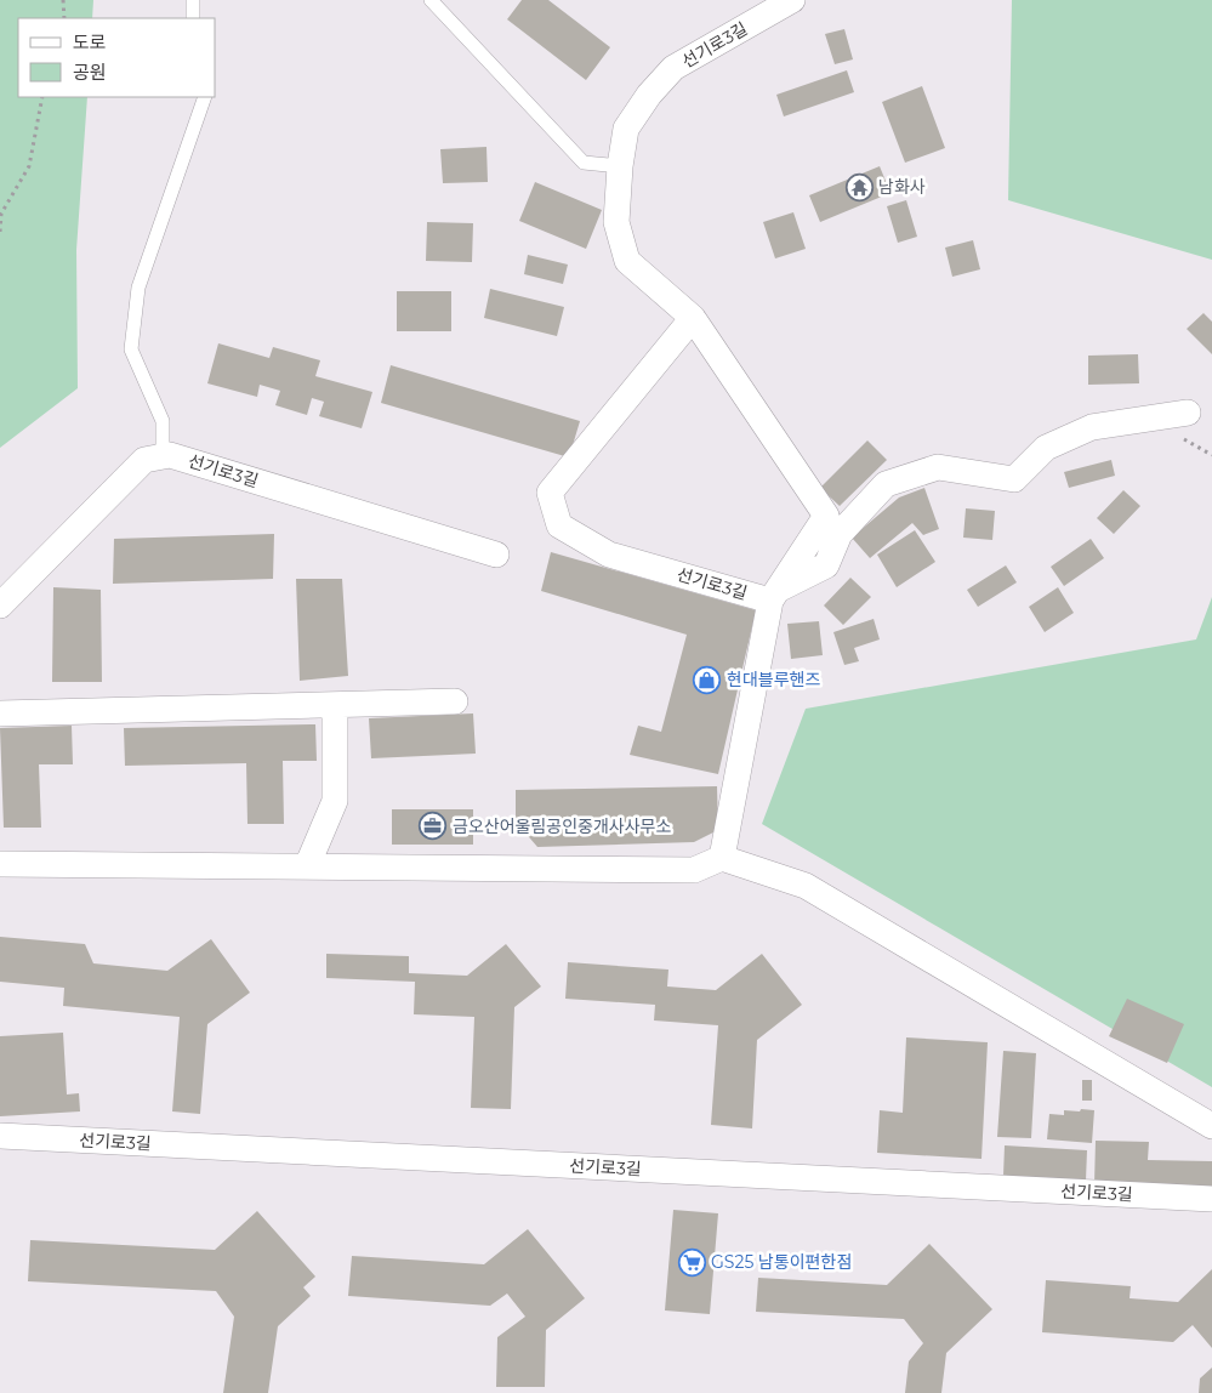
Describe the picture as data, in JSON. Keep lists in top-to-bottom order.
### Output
{
  "streets": {
    "street": ["선기로3길"]
  },
  "places": {
    "temple": ["남화사"],
    "shop": ["현대블루핸즈"],
    "office": ["금오산어울림공인중개사사무소"],
    "supermarket": ["GS25 남통이편한점"]
  },
  "legend": ["도로", "공원"]
}
